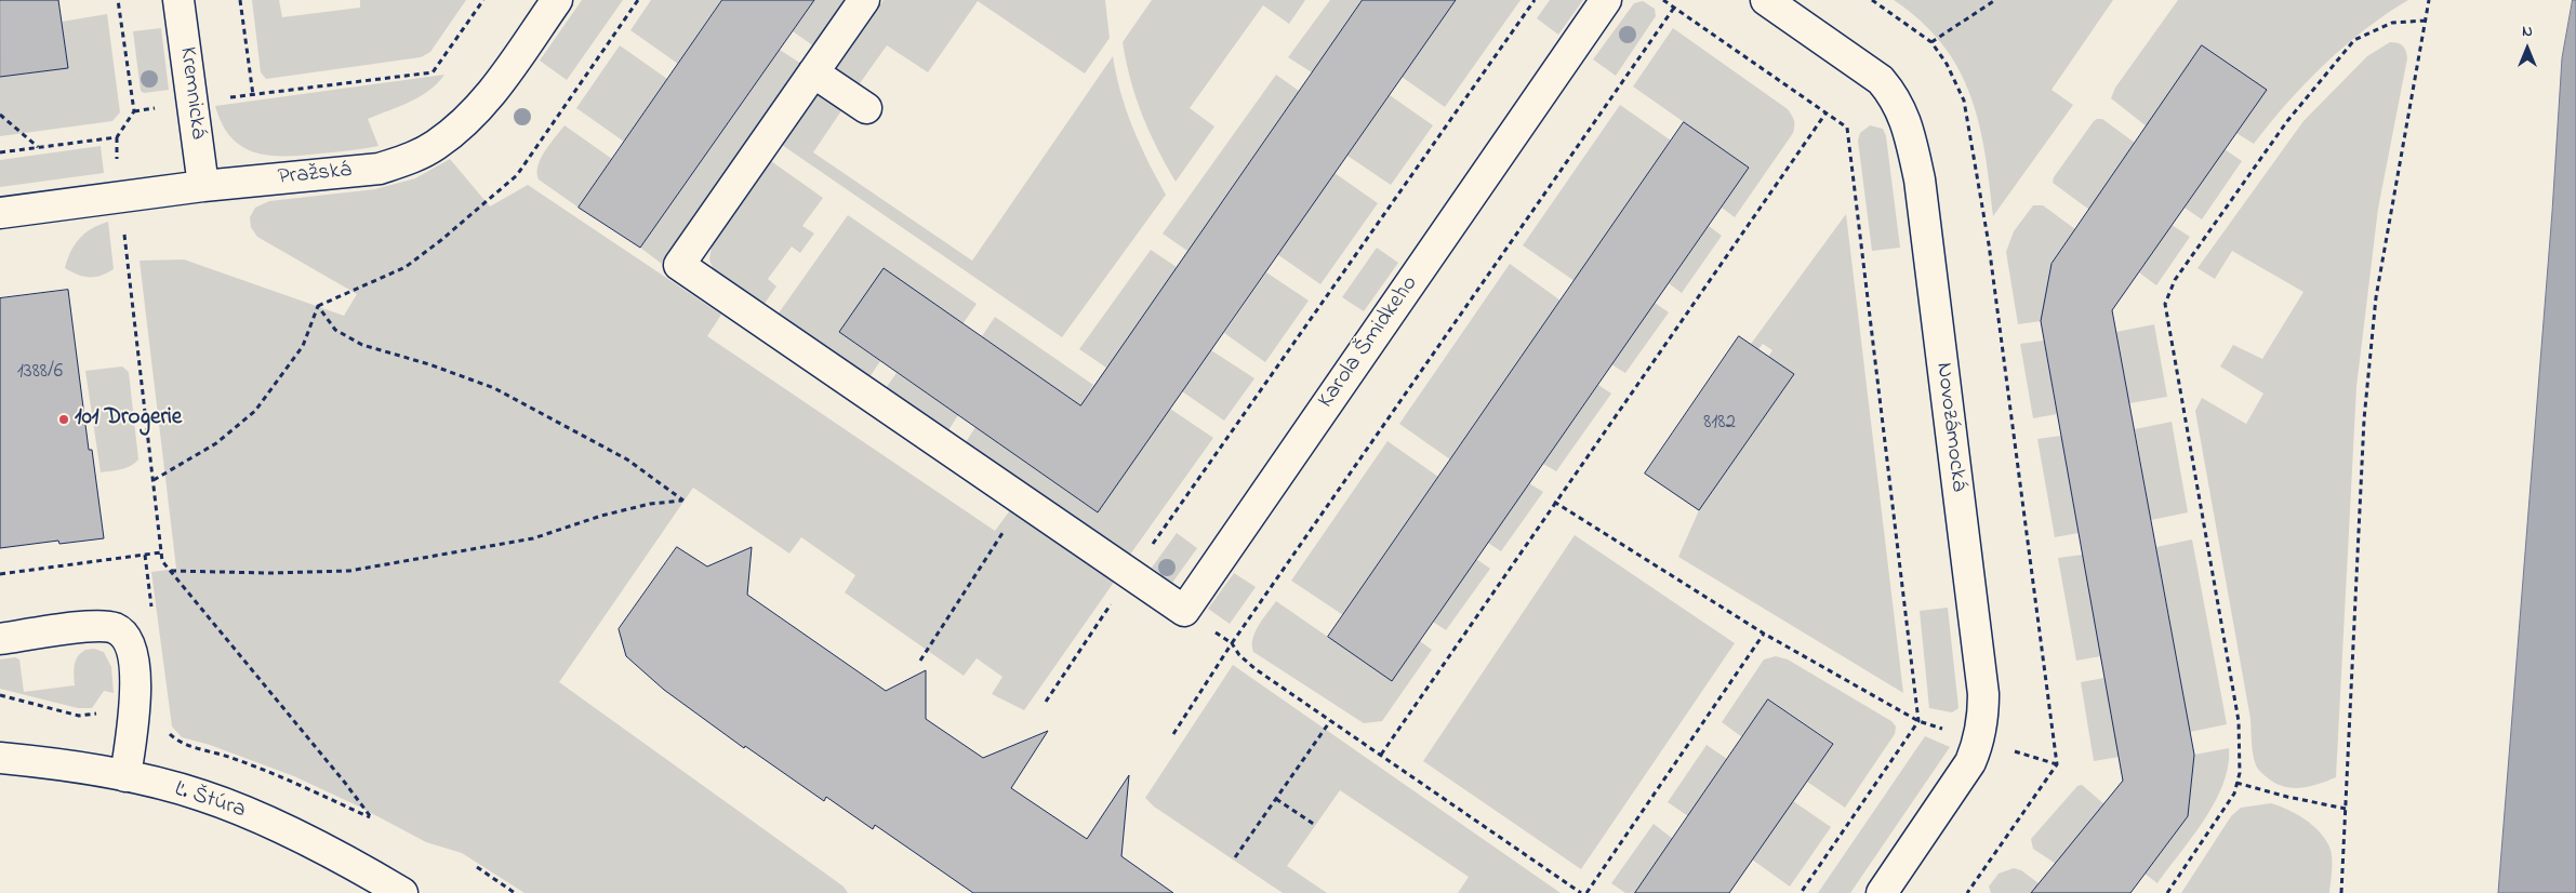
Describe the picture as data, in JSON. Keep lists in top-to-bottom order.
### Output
{
  "streets": {
    "street": [
      "Kremnická",
      "Pražská",
      "Karola Šmidkeho",
      "Novozámocká",
      "Ľ. Štúra"
    ]
  },
  "crossings": [
    ["Kremnická", "Pražská"]
  ],
  "places": ["101 Drogerie"],
  "house_numbers": ["1388/6", "8182"],
  "north": "top"
}
